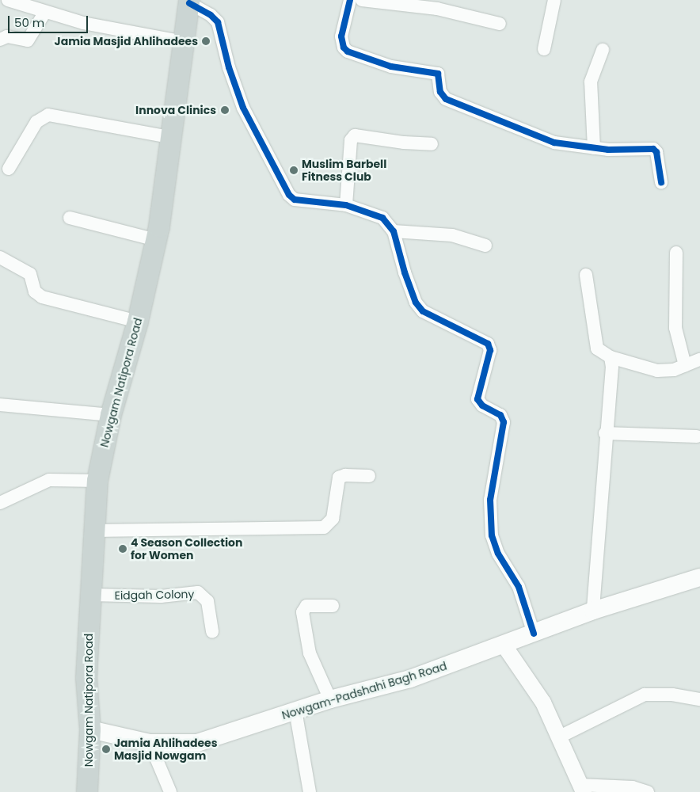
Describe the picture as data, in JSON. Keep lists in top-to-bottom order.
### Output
{
  "streets": {
    "main road": ["Nowgam Natipora Road", "Nowgam-Padshahi Bagh Road"],
    "street": ["Eidgah Colony"]
  },
  "crossings": [
    ["Nowgam Natipora Road", "Eidgah Colony"],
    ["Nowgam Natipora Road", "Nowgam-Padshahi Bagh Road"]
  ],
  "places": [
    "Jamia Masjid Ahlihadees",
    "Innova Clinics",
    "Muslim Barbell Fitness Club",
    "4 Season Collection for Women",
    "Jamia Ahlihadees Masjid Nowgam"
  ],
  "scale_bar": "50 m"
}
